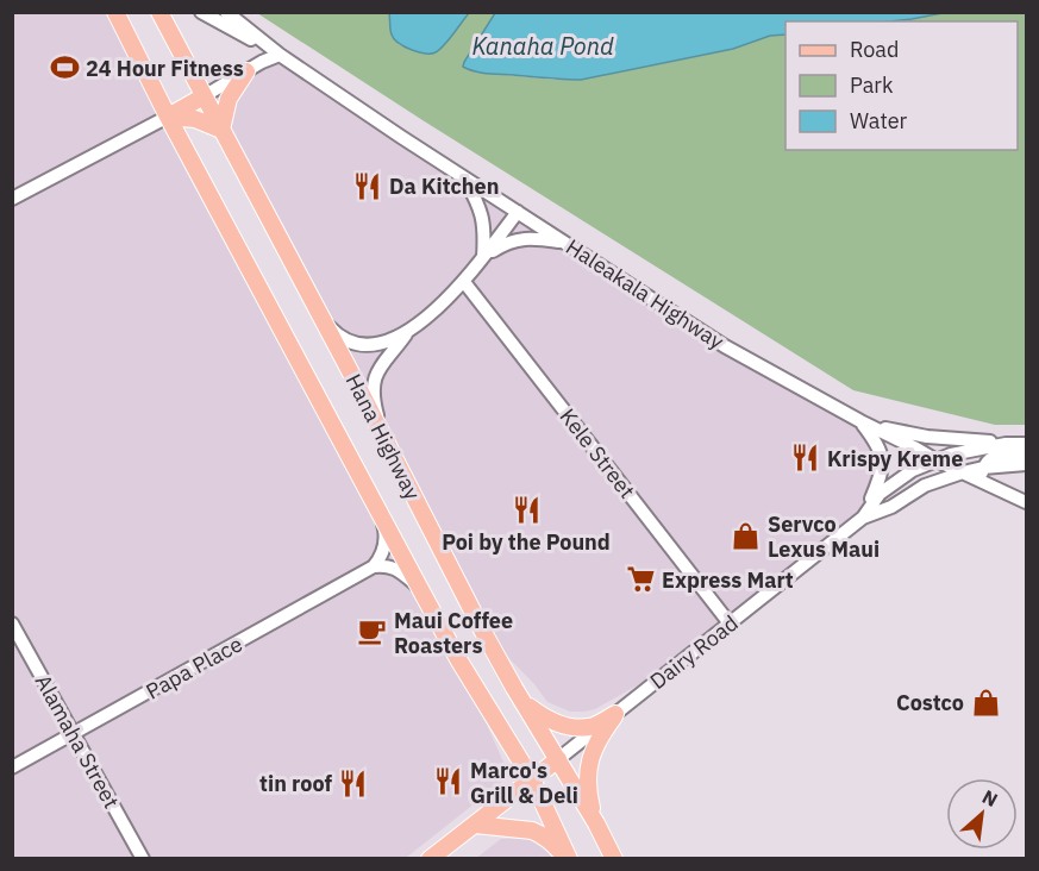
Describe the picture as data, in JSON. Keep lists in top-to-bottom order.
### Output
{
  "streets": {
    "main road": ["Hana Highway"],
    "street": [
      "Haleakala Highway",
      "Kele Street",
      "Dairy Road",
      "Papa Place",
      "Alamaha Street"
    ]
  },
  "crossings": [
    ["Haleakala Highway", "Dairy Road"],
    ["Hana Highway", "Dairy Road"],
    ["Kele Street", "Dairy Road"],
    ["Papa Place", "Alamaha Street"]
  ],
  "water": ["Kanaha Pond"],
  "places": {
    "sports": ["24 Hour Fitness"],
    "restaurant": [
      "Da Kitchen",
      "Krispy Kreme",
      "Poi by the Pound",
      "Marco's Grill & Deli",
      "tin roof"
    ],
    "shop": ["Servco Lexus Maui", "Costco"],
    "supermarket": ["Express Mart"],
    "cafe": ["Maui Coffee Roasters"]
  },
  "legend": ["Road", "Park", "Water"],
  "north": "top right"
}
